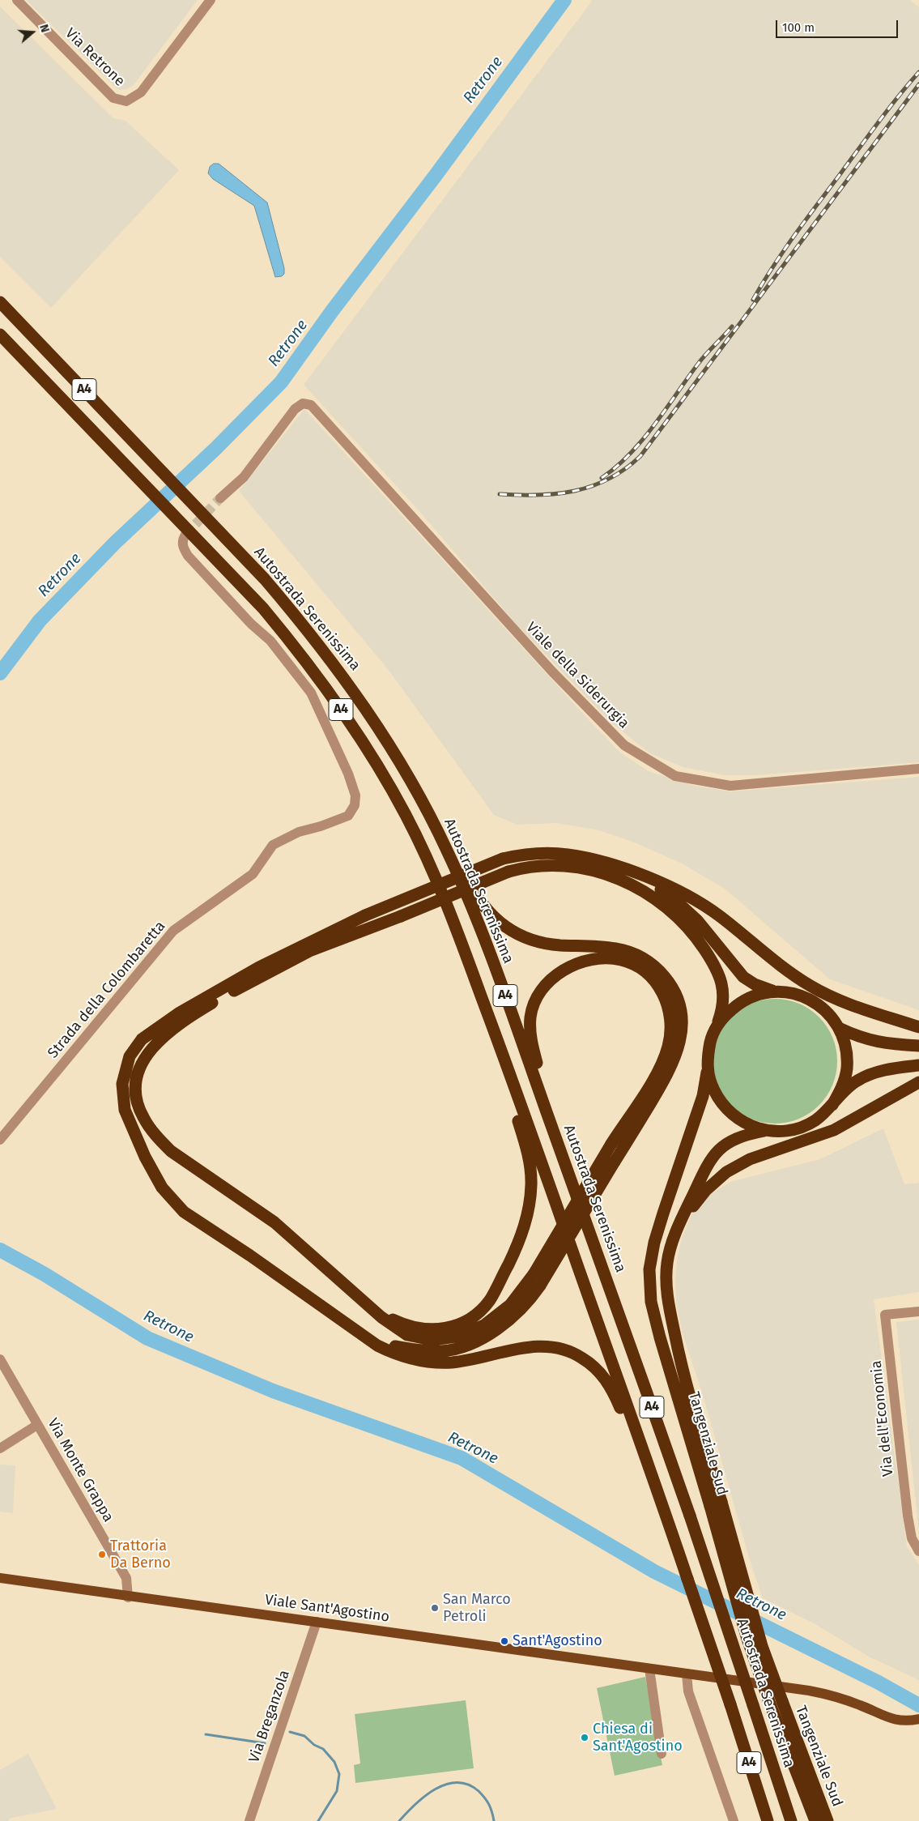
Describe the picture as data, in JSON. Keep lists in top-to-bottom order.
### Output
{
  "streets": {
    "highway": ["A4", "Autostrada Serenissima", "Tangenziale Sud"],
    "main road": ["Viale Sant'Agostino"],
    "street": [
      "Via Retrone",
      "Viale della Siderurgia",
      "Strada della Colombaretta",
      "Via dell'Economia",
      "Via Monte Grappa",
      "Via Breganzola"
    ]
  },
  "crossings": [
    ["Via Monte Grappa", "Viale Sant'Agostino"],
    ["Viale Sant'Agostino", "Via Breganzola"]
  ],
  "water": ["Retrone"],
  "places": [
    "Trattoria Da Berno",
    "San Marco Petroli",
    "Sant'Agostino",
    "Chiesa di Sant'Agostino"
  ],
  "scale_bar": "100 m",
  "north": "right"
}
